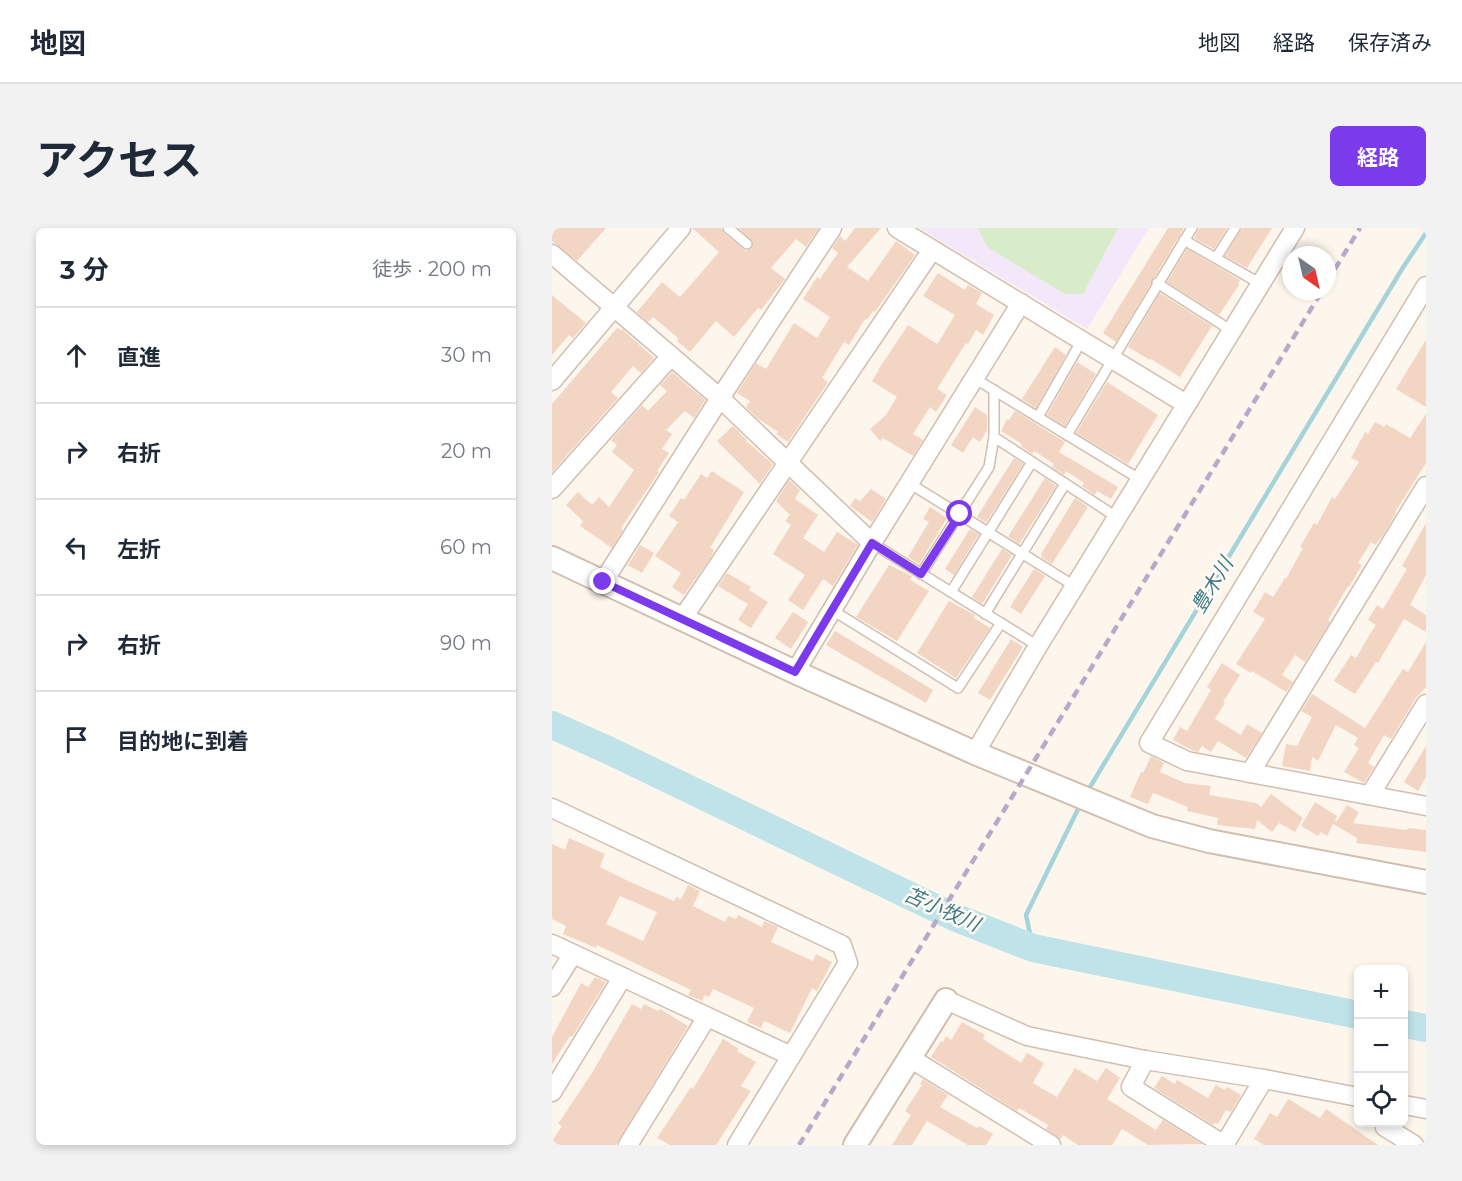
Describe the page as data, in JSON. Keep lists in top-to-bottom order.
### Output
{
  "water": ["豊木川", "苫小牧川"],
  "north": "bottom right",
  "page": {
    "header": "地図",
    "nav": ["地図", "経路", "保存済み"],
    "title": "アクセス",
    "buttons": "経路",
    "heading": ["3 分", "徒歩 · 200 m"],
    "list": [
      ["直進", "30 m"],
      ["右折", "20 m"],
      ["左折", "60 m"],
      ["右折", "90 m"],
      "目的地に到着"
    ],
    "map_buttons": ["+", "−"]
  }
}
